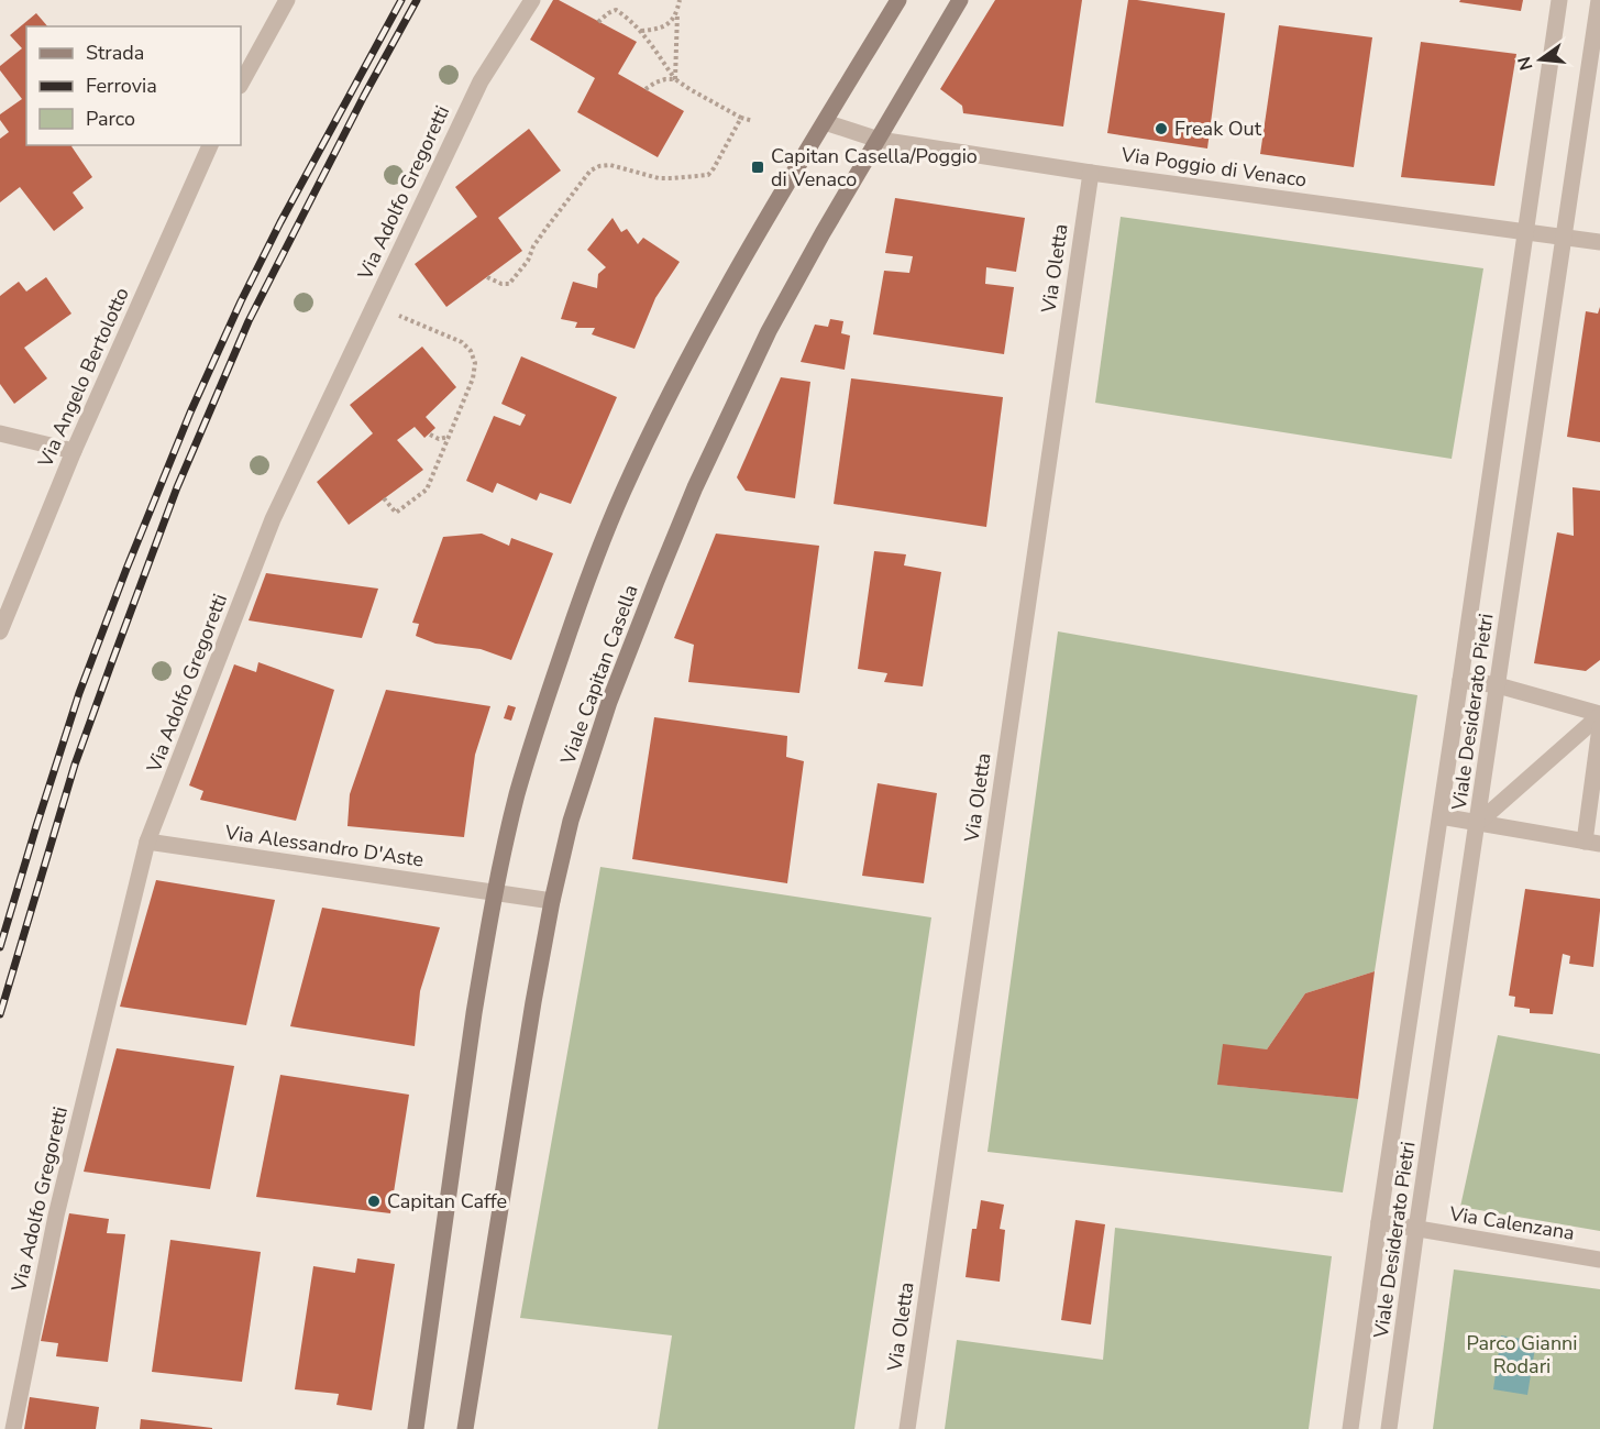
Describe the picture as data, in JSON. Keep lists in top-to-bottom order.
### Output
{
  "streets": {
    "street": [
      "Via Poggio di Venaco",
      "Via Adolfo Gregoretti",
      "Via Oletta",
      "Via Angelo Bertolotto",
      "Viale Capitan Casella",
      "Viale Desiderato Pietri",
      "Via Alessandro D'Aste",
      "Via Calenzana"
    ]
  },
  "crossings": [
    ["Via Poggio di Venaco", "Via Oletta"],
    ["Via Poggio di Venaco", "Viale Capitan Casella"],
    ["Via Poggio di Venaco", "Viale Desiderato Pietri"],
    ["Via Adolfo Gregoretti", "Via Alessandro D'Aste"],
    ["Viale Capitan Casella", "Via Alessandro D'Aste"],
    ["Viale Desiderato Pietri", "Via Calenzana"]
  ],
  "parks": ["Parco Gianni Rodari"],
  "places": {
    "other": ["Freak Out", "Capitan Caffe"],
    "transit": ["Capitan Casella/Poggio di Venaco"]
  },
  "legend": ["Strada", "Ferrovia", "Parco"],
  "north": "left"
}
